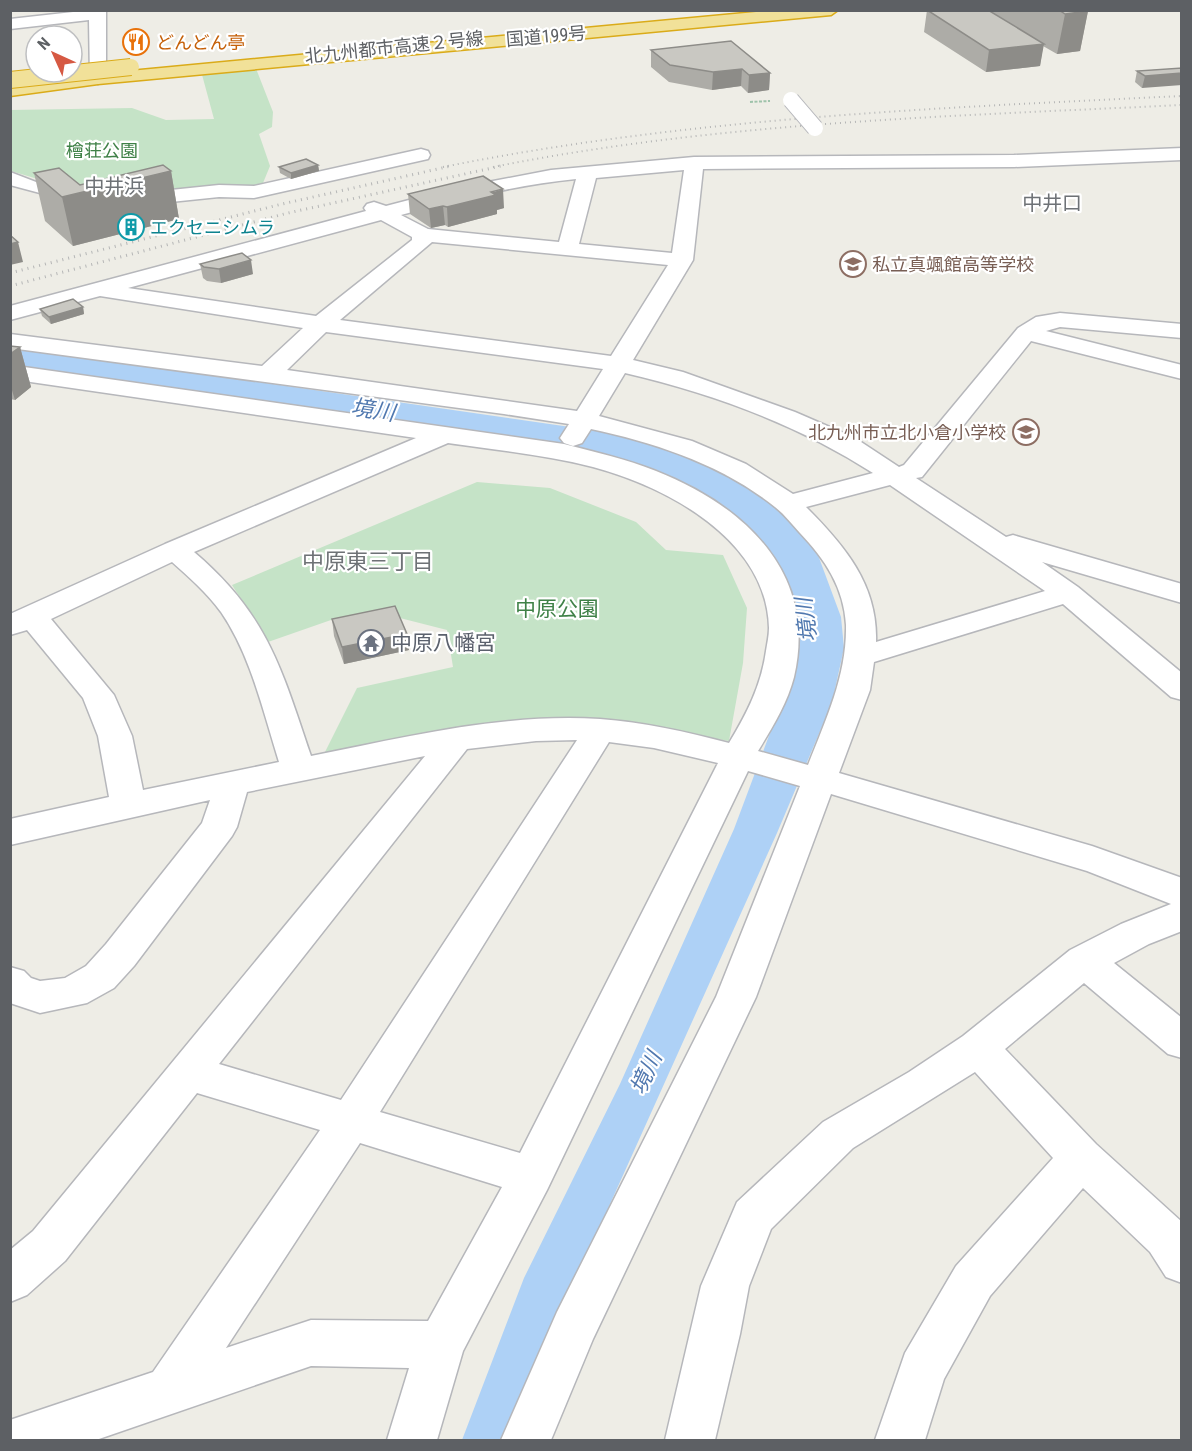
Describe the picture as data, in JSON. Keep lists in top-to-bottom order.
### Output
{
  "streets": {
    "highway": ["国道199号", "北九州都市高速２号線"]
  },
  "crossings": [
    ["国道199号", "北九州都市高速２号線"]
  ],
  "districts": ["中井浜", "中井口", "中原東三丁目"],
  "water": ["境川"],
  "parks": ["檜荘公園", "中原公園"],
  "places": {
    "restaurant": ["どんどん亭"],
    "building": ["エクセニシムラ"],
    "school or university": ["私立真颯館高等学校", "北九州市立北小倉小学校"],
    "temple": ["中原八幡宮"]
  },
  "north": "top left"
}
